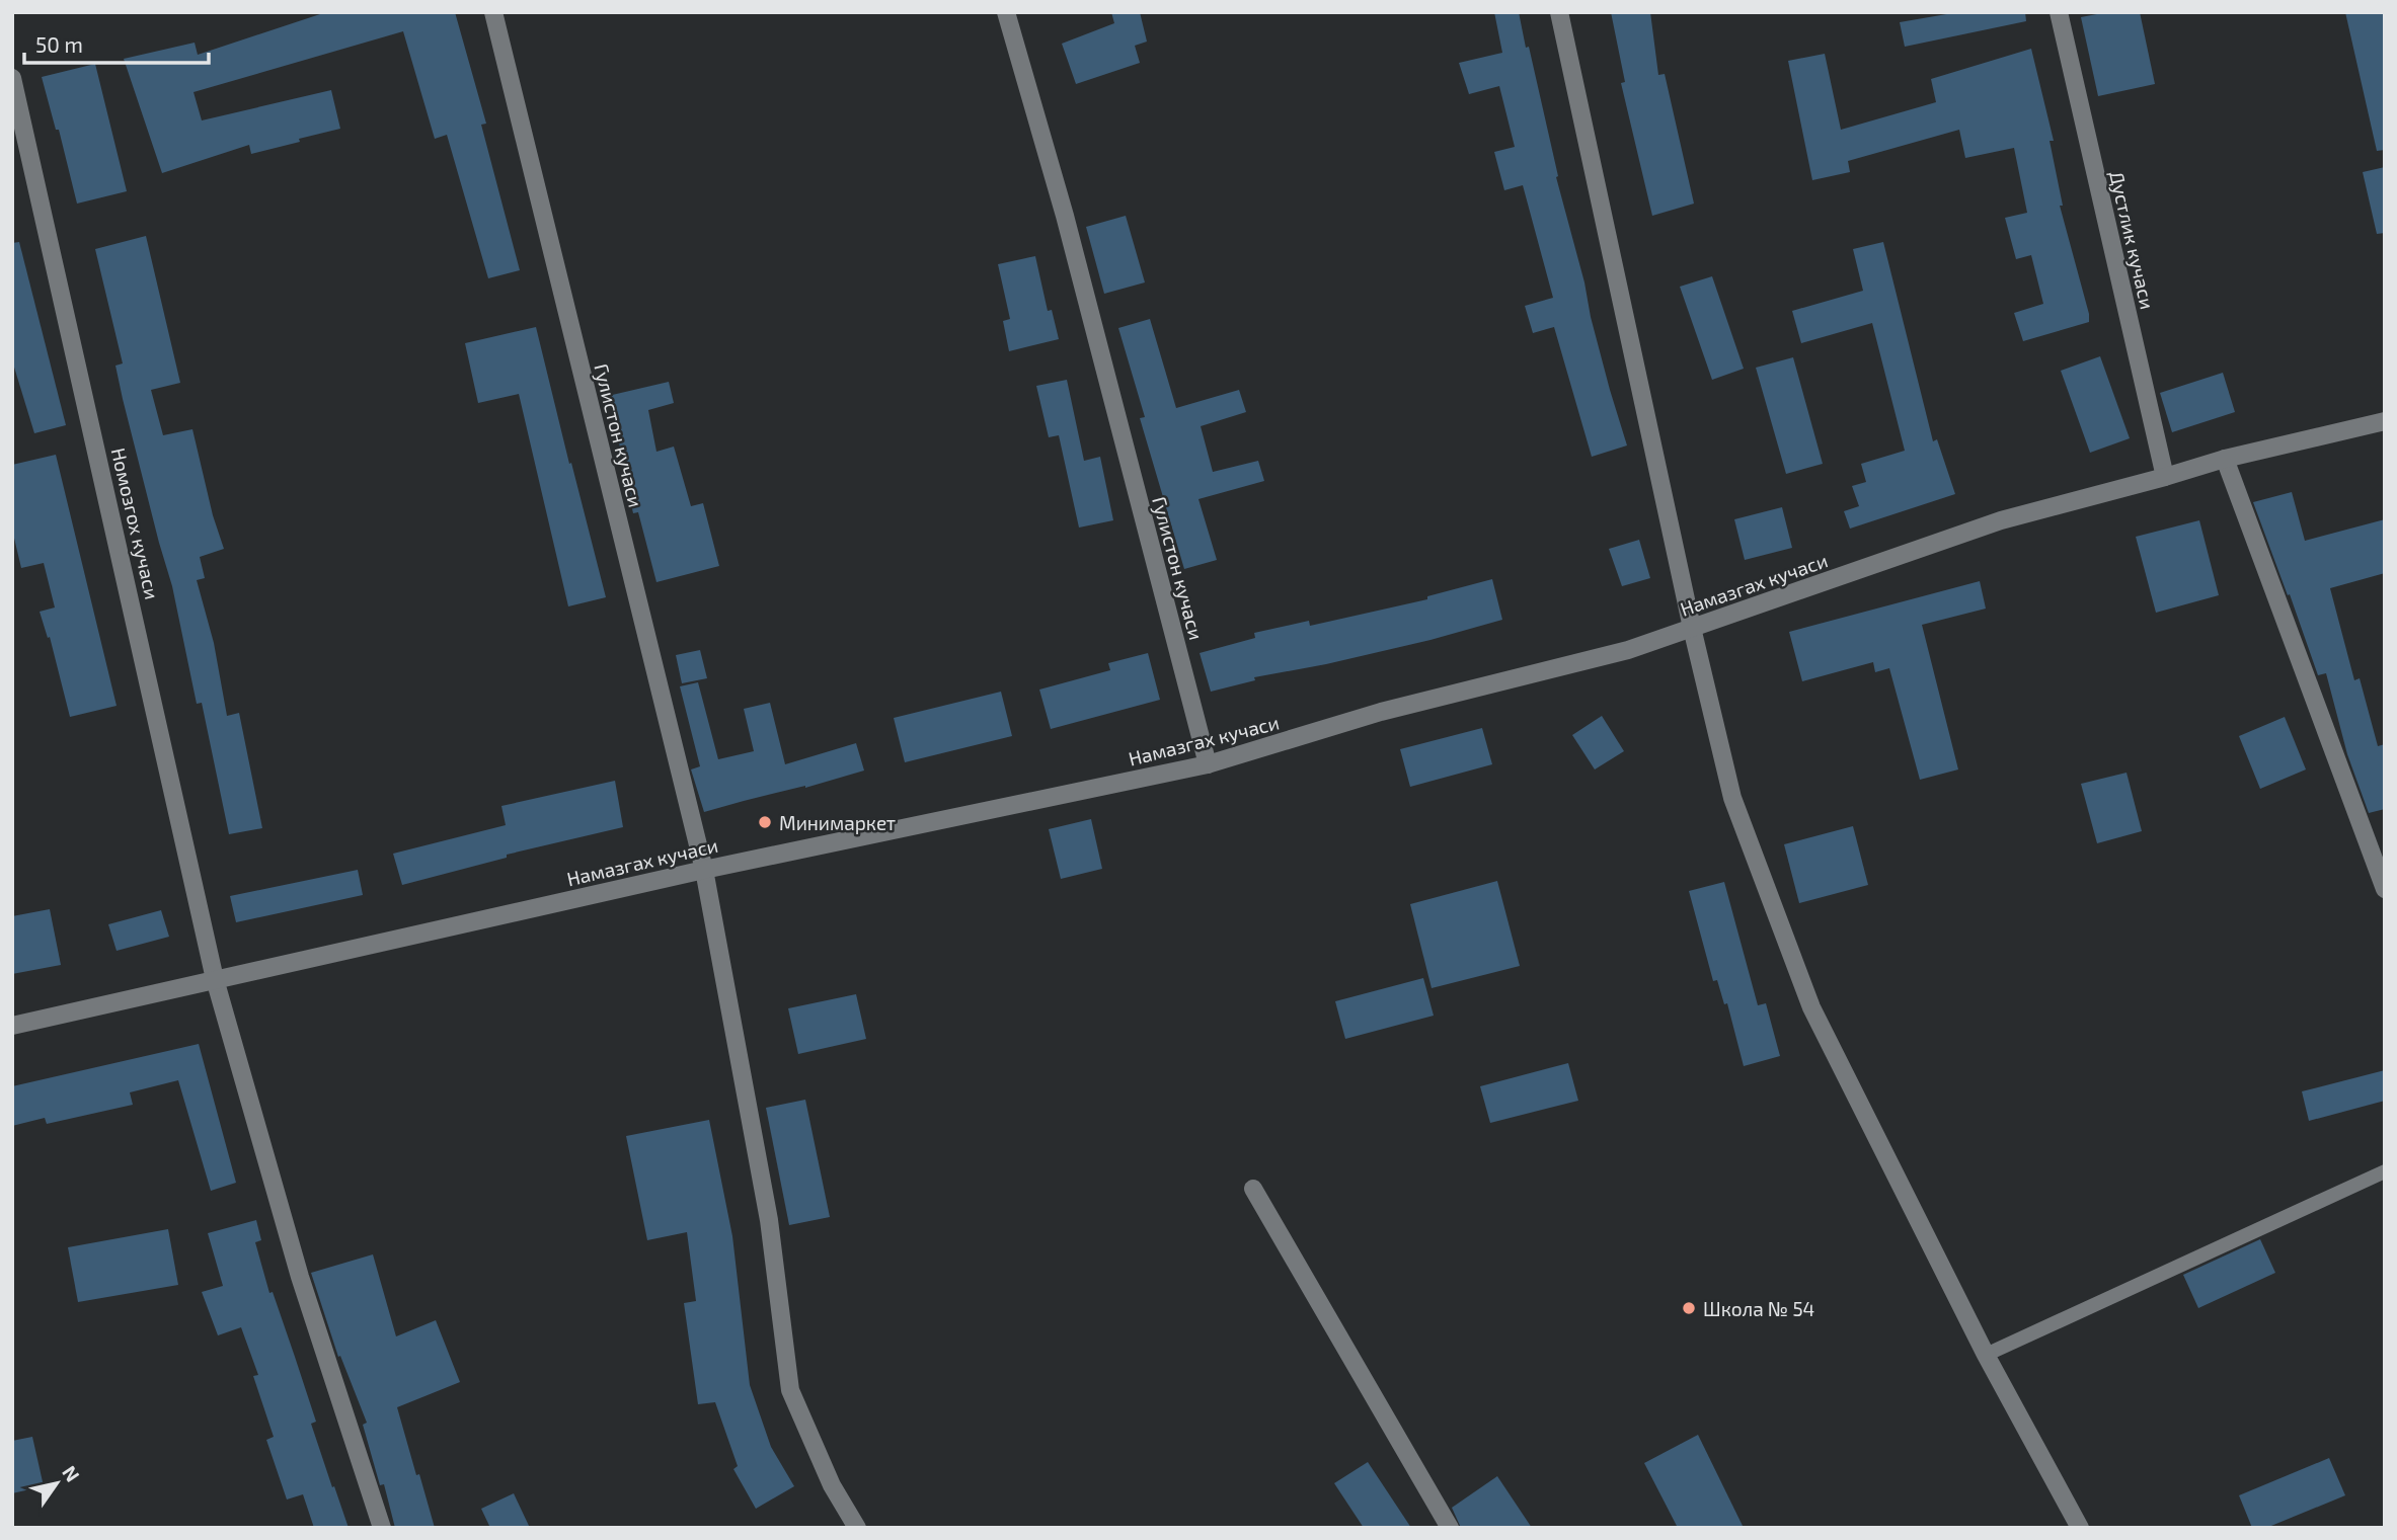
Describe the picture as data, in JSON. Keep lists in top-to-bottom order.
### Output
{
  "streets": {
    "street": [
      "Дустлик кучаси",
      "Гулистон кучаси",
      "Номозгох кучаси",
      "Намазгах кучаси"
    ]
  },
  "crossings": [
    ["Дустлик кучаси", "Намазгах кучаси"],
    ["Гулистон кучаси", "Намазгах кучаси"],
    ["Номозгох кучаси", "Намазгах кучаси"]
  ],
  "places": ["Минимаркет", "Школа № 54"],
  "scale_bar": "50 m",
  "north": "top right"
}
